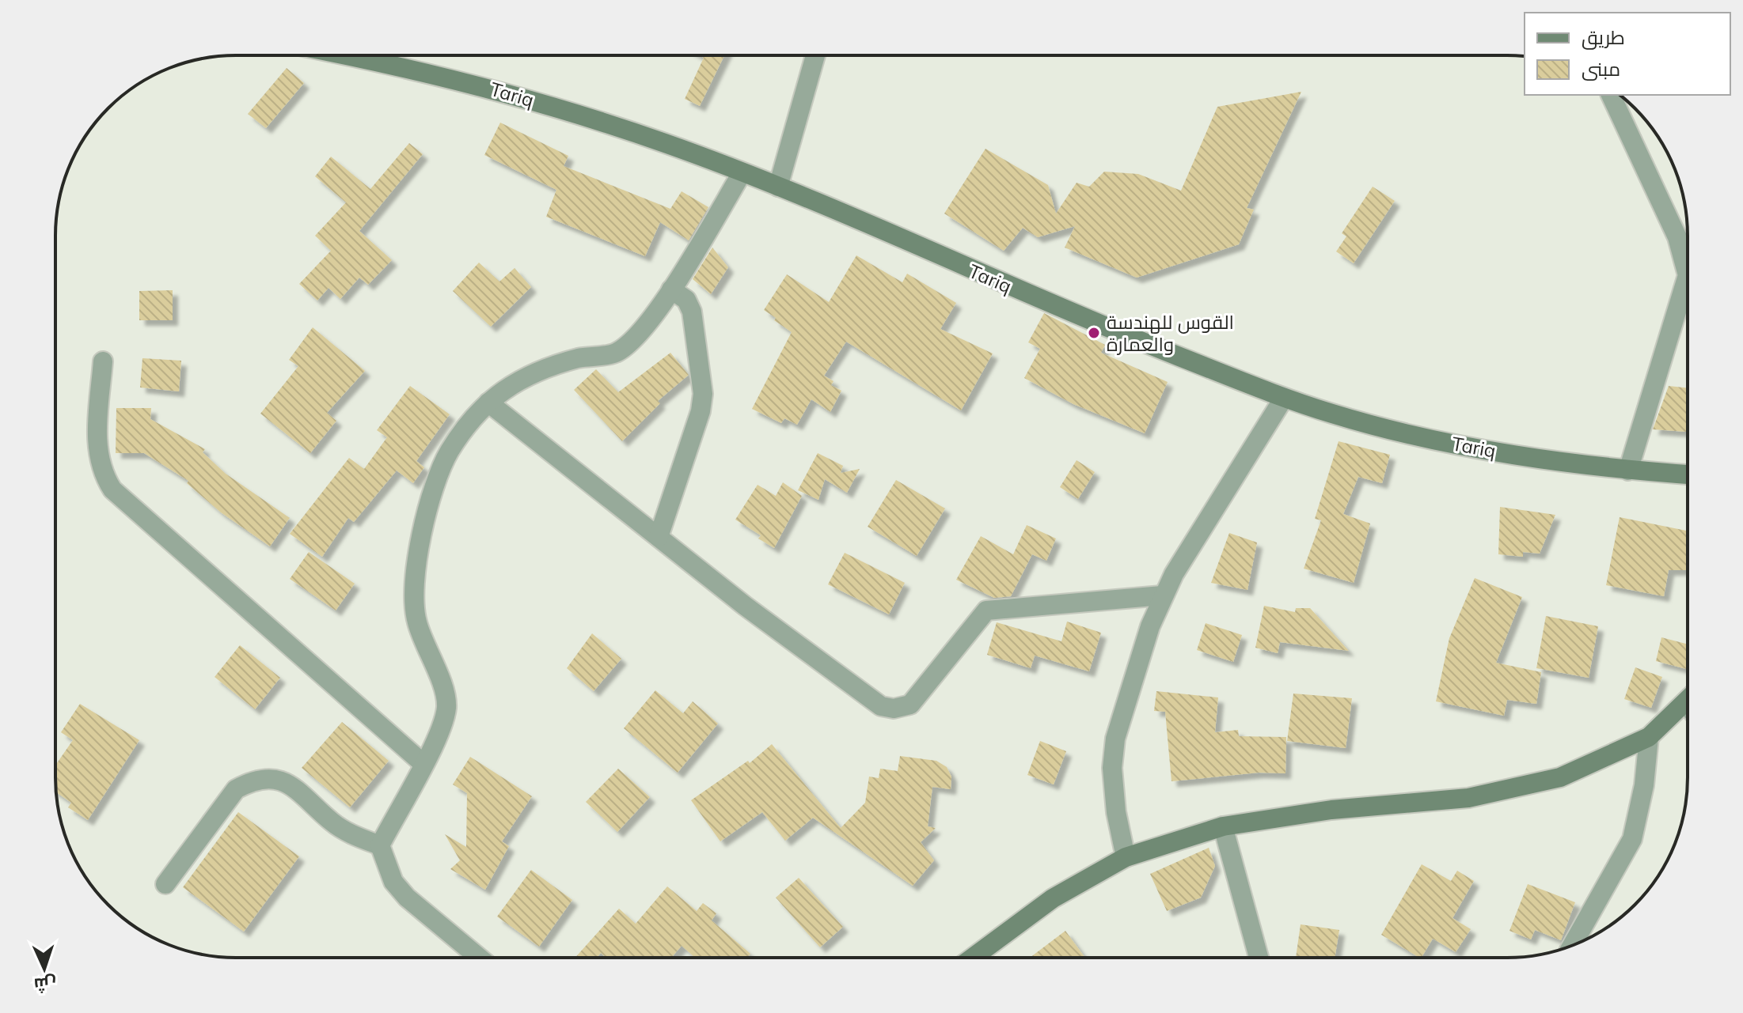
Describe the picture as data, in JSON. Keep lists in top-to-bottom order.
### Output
{
  "streets": {
    "main road": ["Tariq"]
  },
  "places": ["القوس للهندسة والعمارة"],
  "legend": ["طريق", "مبنى"],
  "north": "bottom"
}
